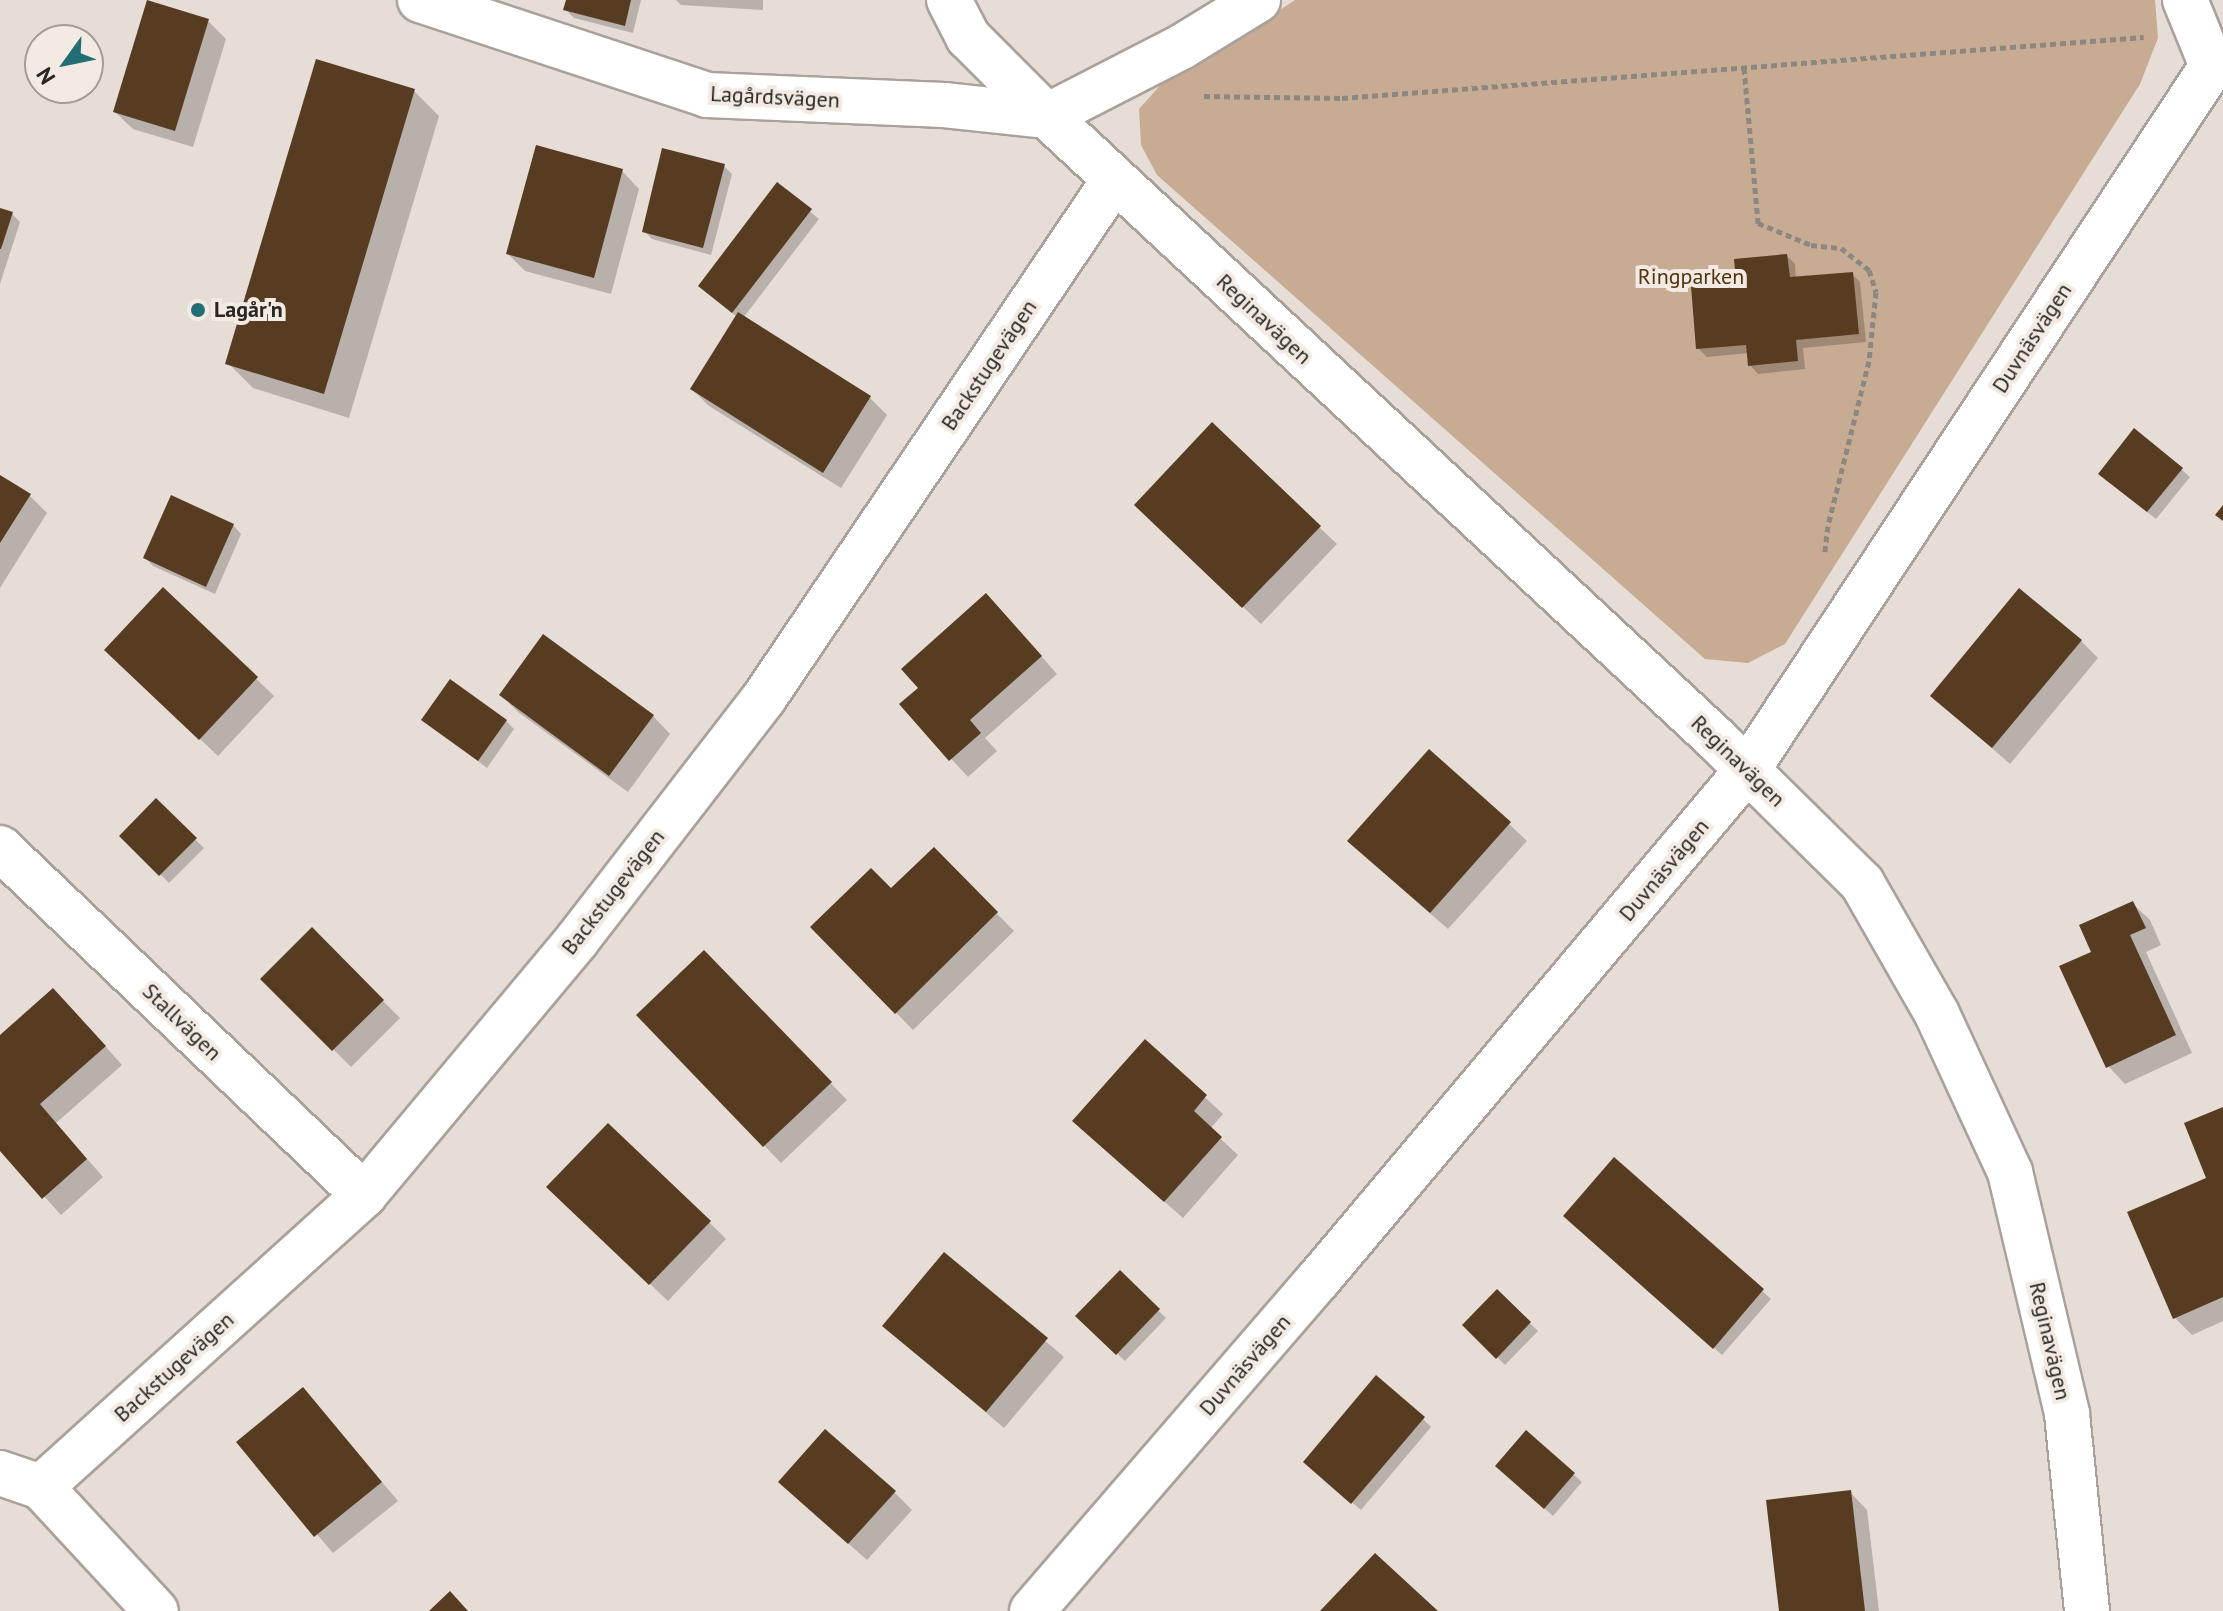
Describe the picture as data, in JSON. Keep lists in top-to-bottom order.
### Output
{
  "streets": {
    "street": [
      "Lagårdsvägen",
      "Reginavägen",
      "Duvnäsvägen",
      "Backstugevägen",
      "Stallvägen"
    ]
  },
  "crossings": [
    ["Lagårdsvägen", "Reginavägen"],
    ["Reginavägen", "Duvnäsvägen"],
    ["Reginavägen", "Backstugevägen"],
    ["Backstugevägen", "Stallvägen"]
  ],
  "parks": ["Ringparken"],
  "places": ["Lagår'n"],
  "north": "bottom left"
}
